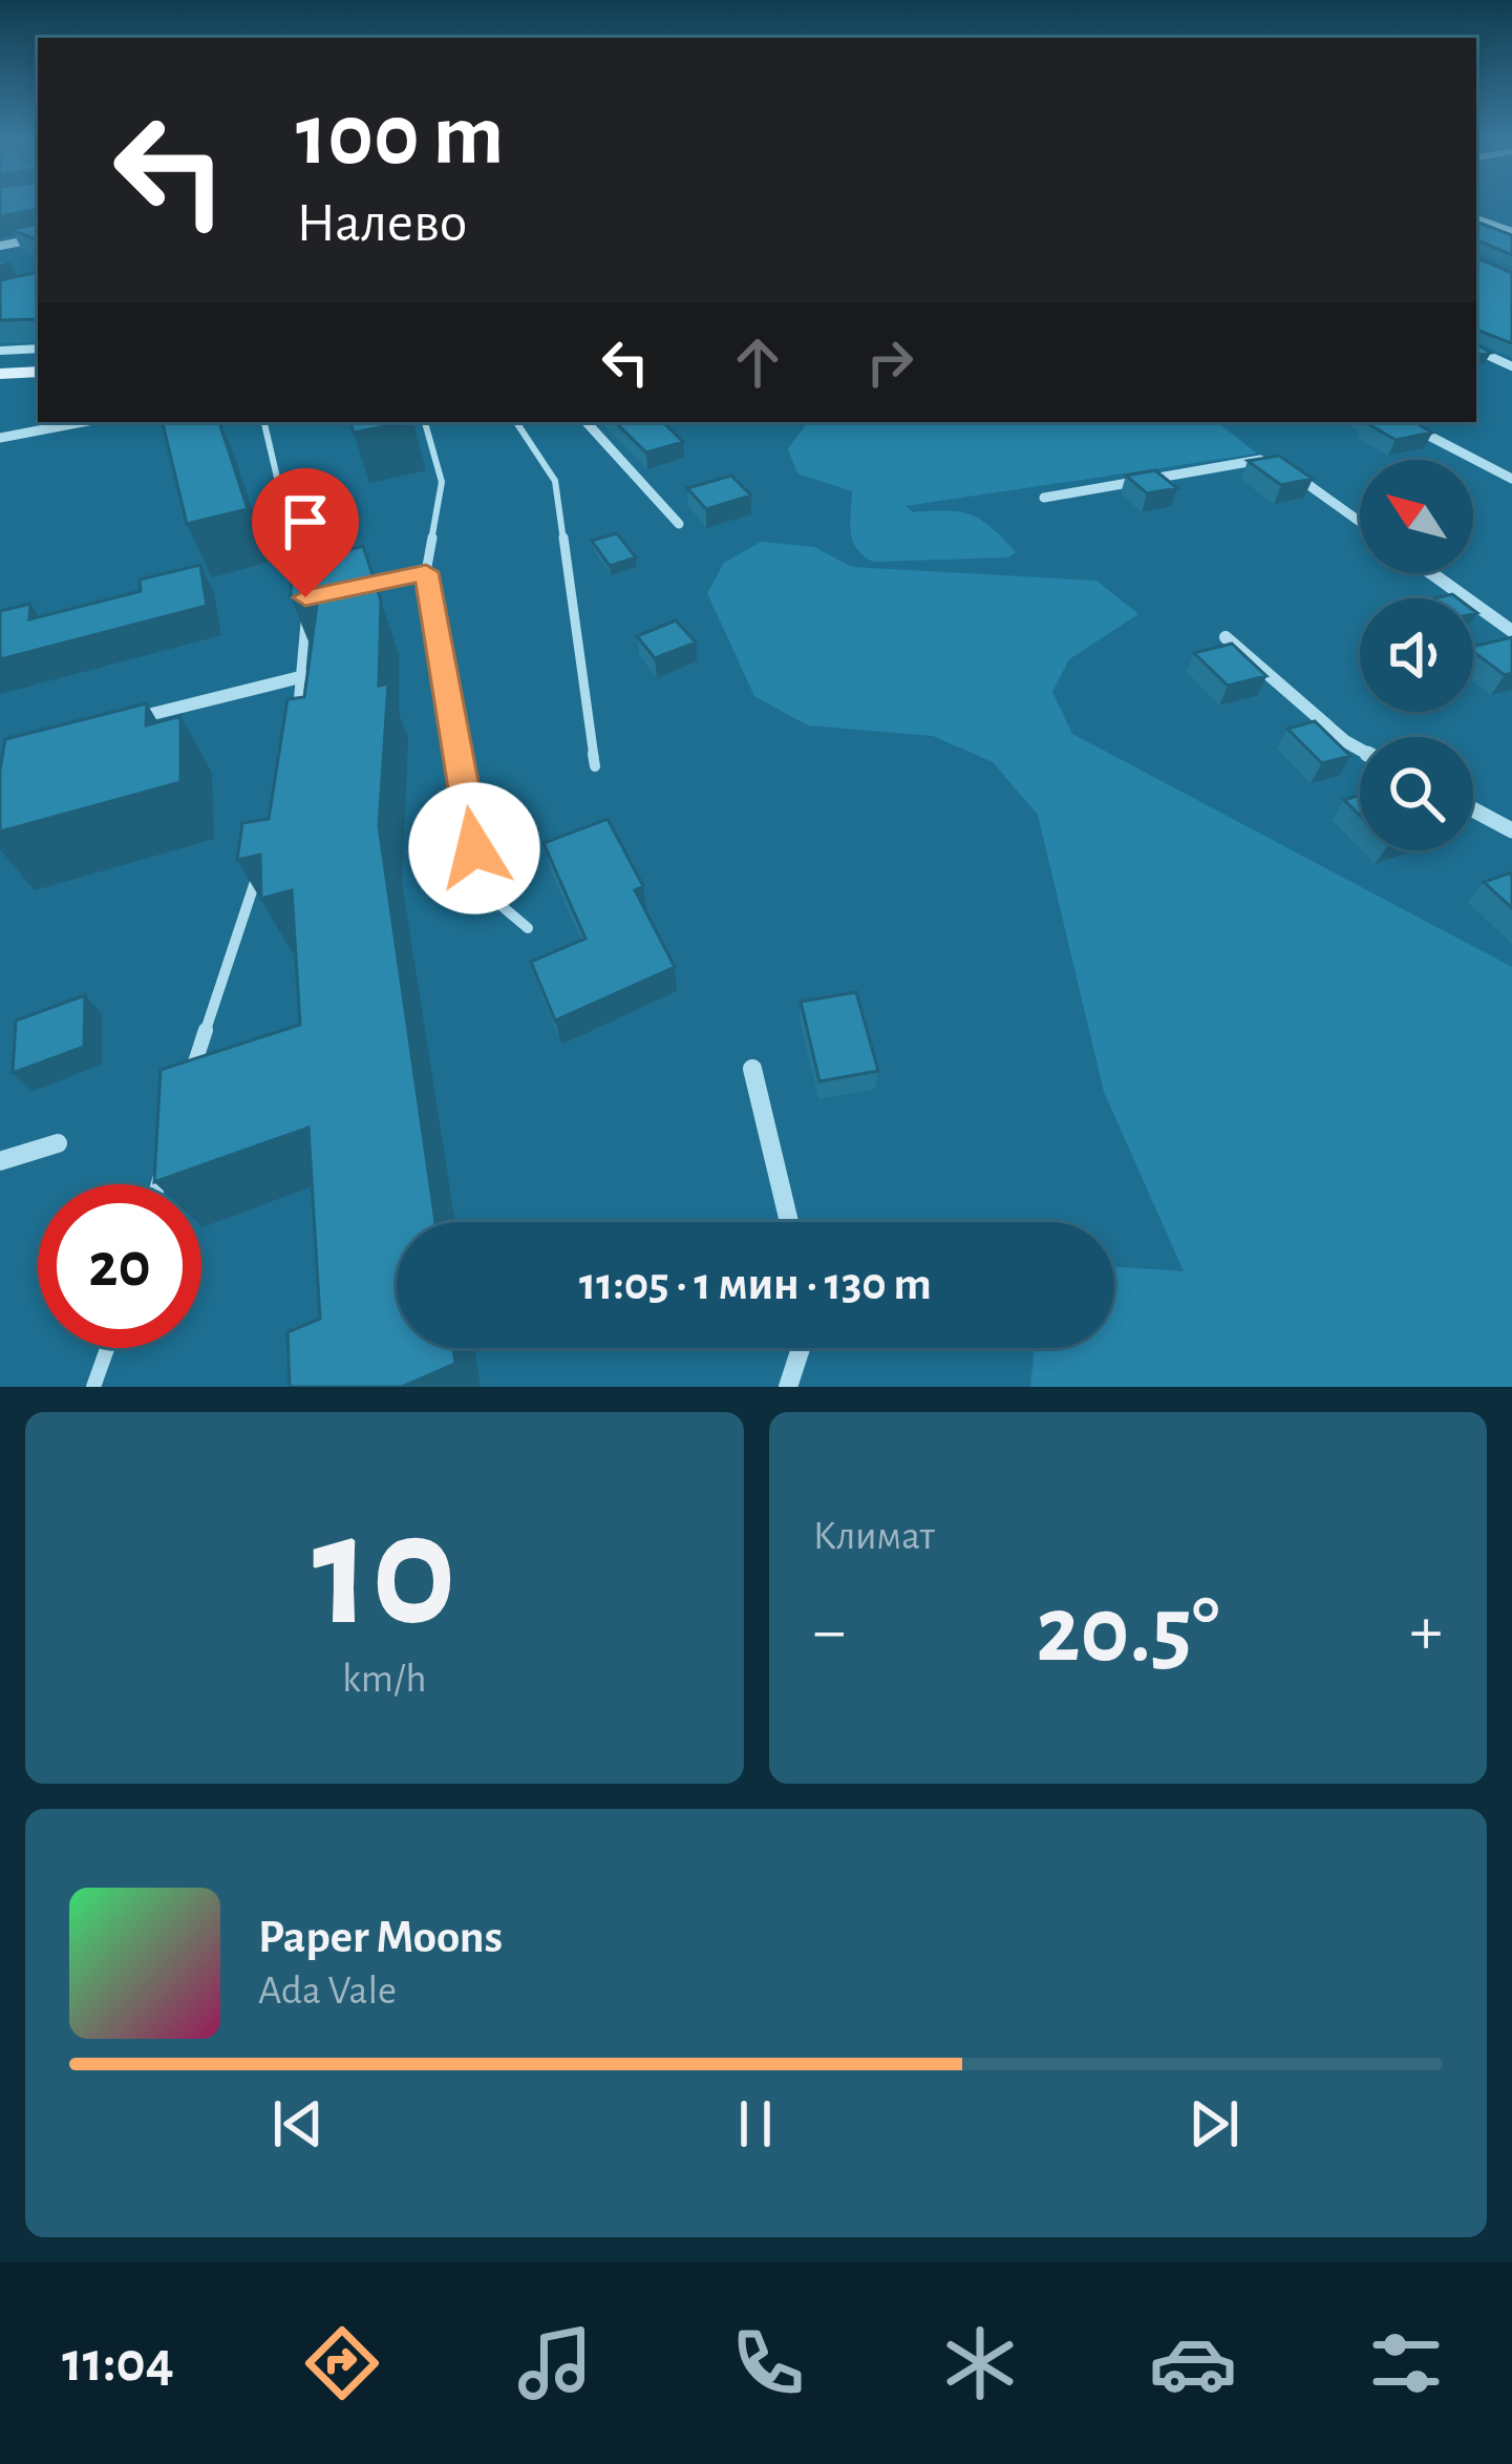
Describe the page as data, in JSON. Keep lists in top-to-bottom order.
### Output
{
  "north": "top left",
  "page": {
    "turn": ["100 m", "Налево"],
    "limit": "20",
    "trip": "11:05 · 1 мин · 130 m",
    "tile": [
      ["10", "km/h"],
      "Климат"
    ],
    "heat": ["−", "20.5°", "+"],
    "song": ["Paper Moons", "Ada Vale"],
    "tabs": "11:04"
  }
}
